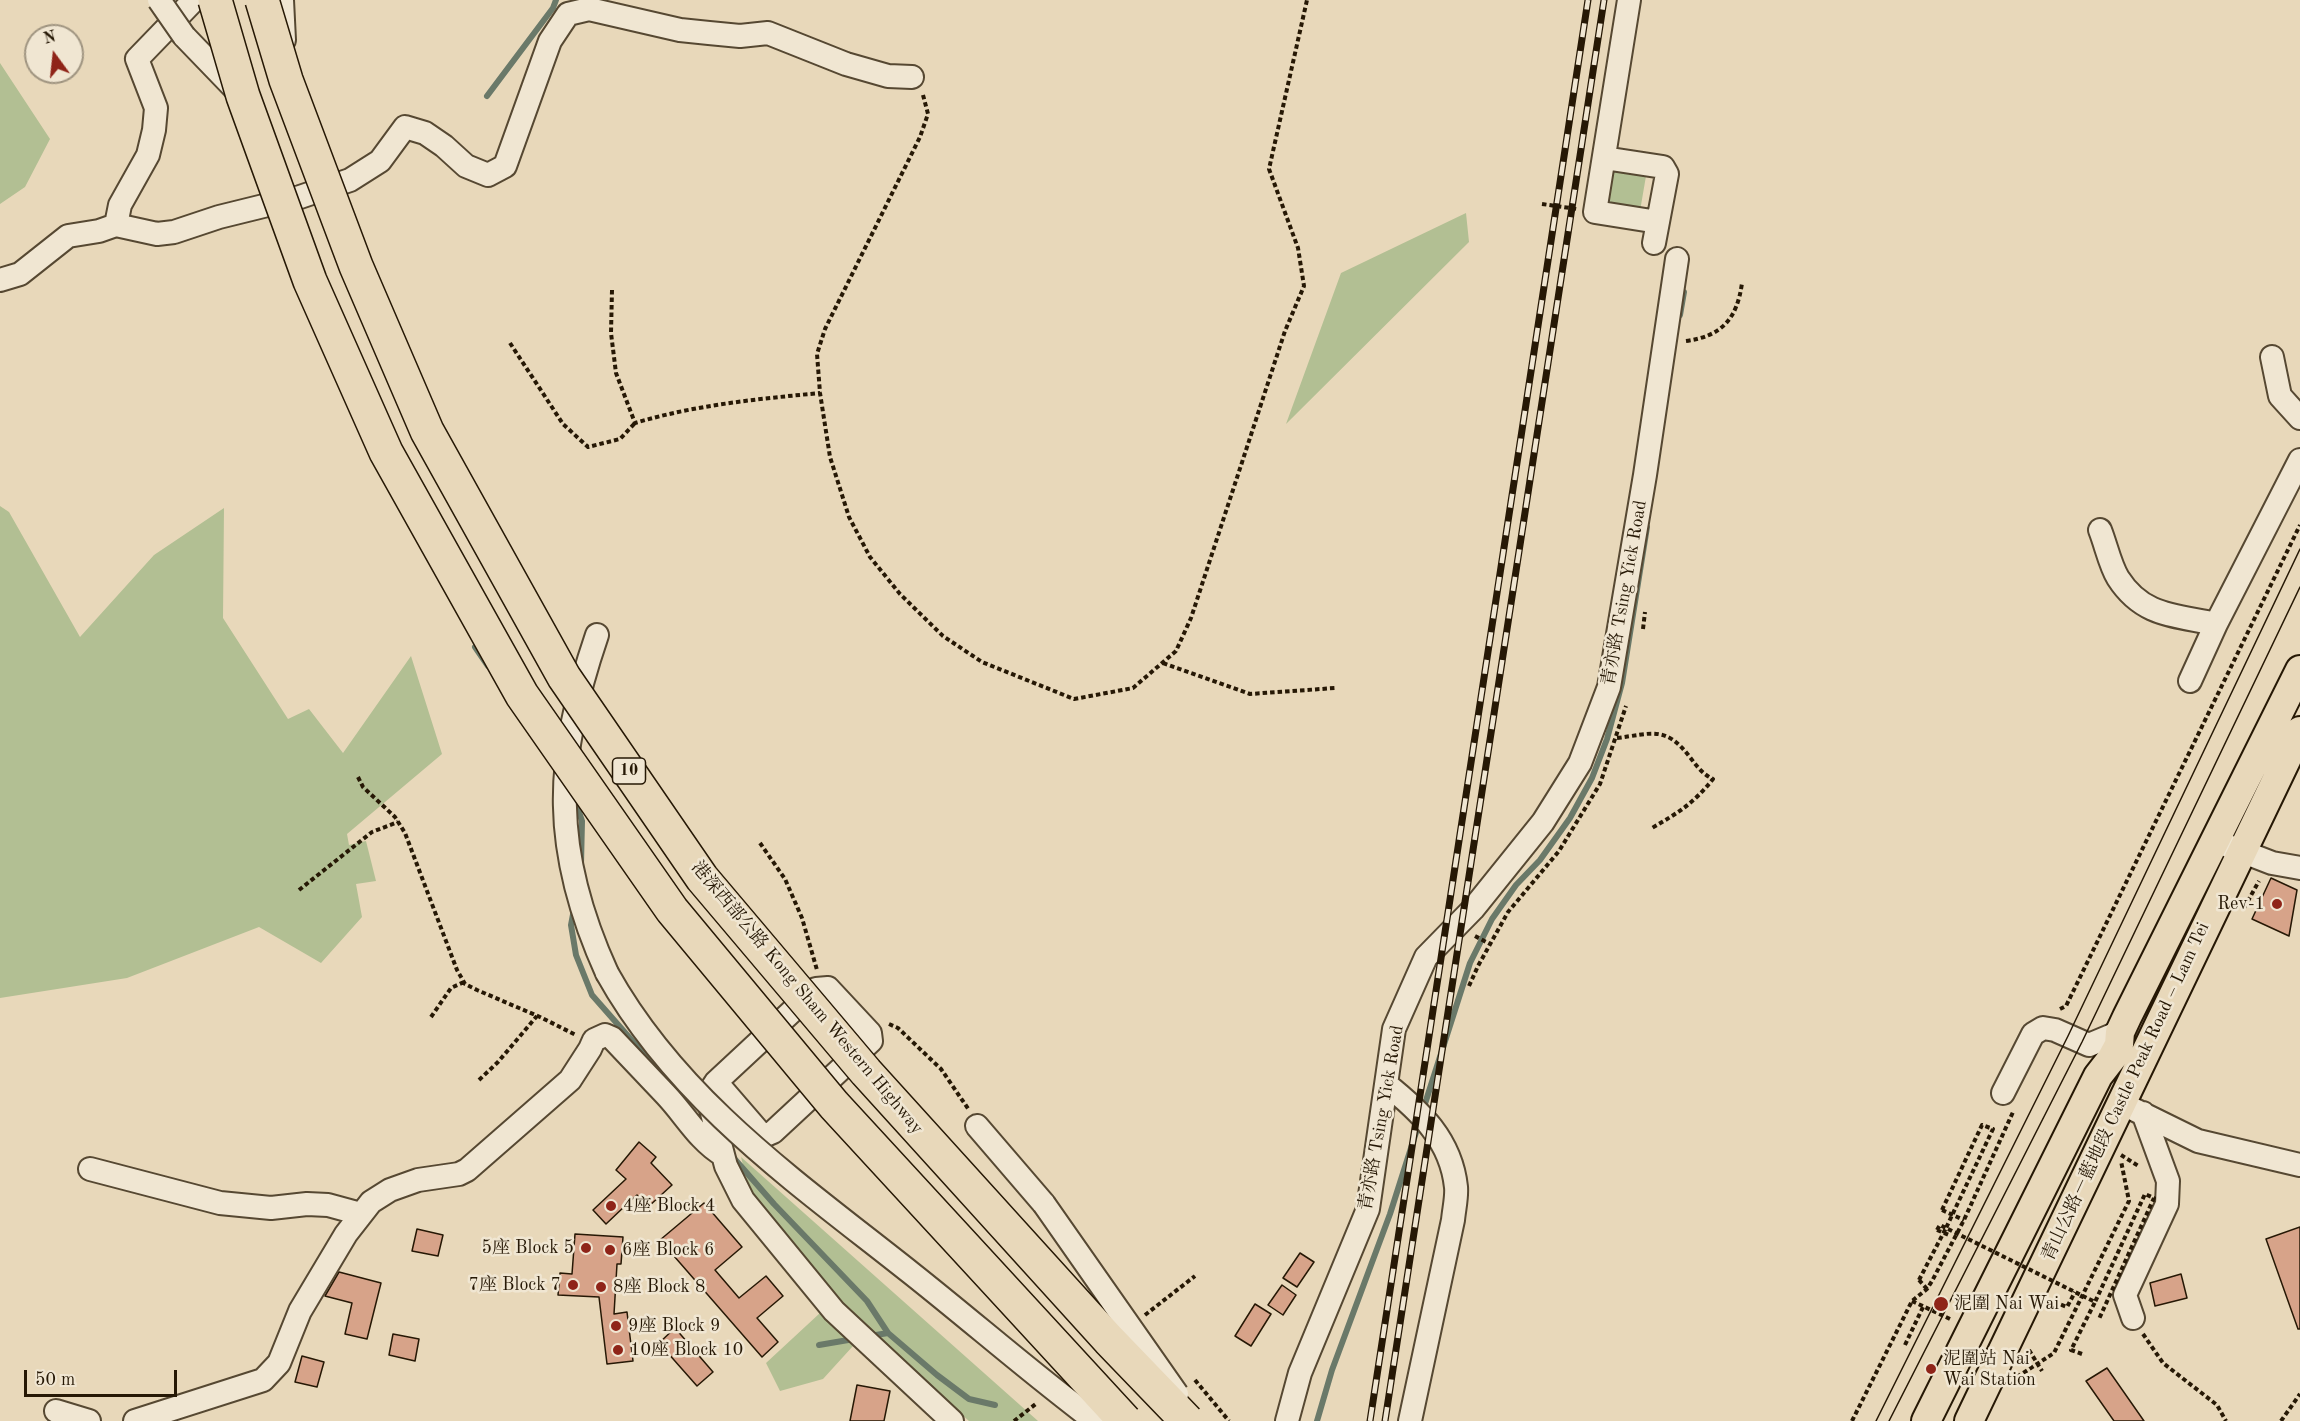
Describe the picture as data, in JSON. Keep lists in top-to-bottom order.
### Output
{
  "streets": {
    "highway": ["10", "港深西部公路 Kong Sham Western Highway"],
    "main road": ["青山公路－藍地段 Castle Peak Road – Lam Tei"],
    "street": ["青亦路 Tsing Yick Road"]
  },
  "places": [
    "Rev-1",
    "4座 Block 4",
    "5座 Block 5",
    "6座 Block 6",
    "7座 Block 7",
    "8座 Block 8",
    "泥圍 Nai Wai",
    "9座 Block 9",
    "10座 Block 10",
    "泥圍站 Nai Wai Station"
  ],
  "scale_bar": "50 m",
  "north": "top"
}
